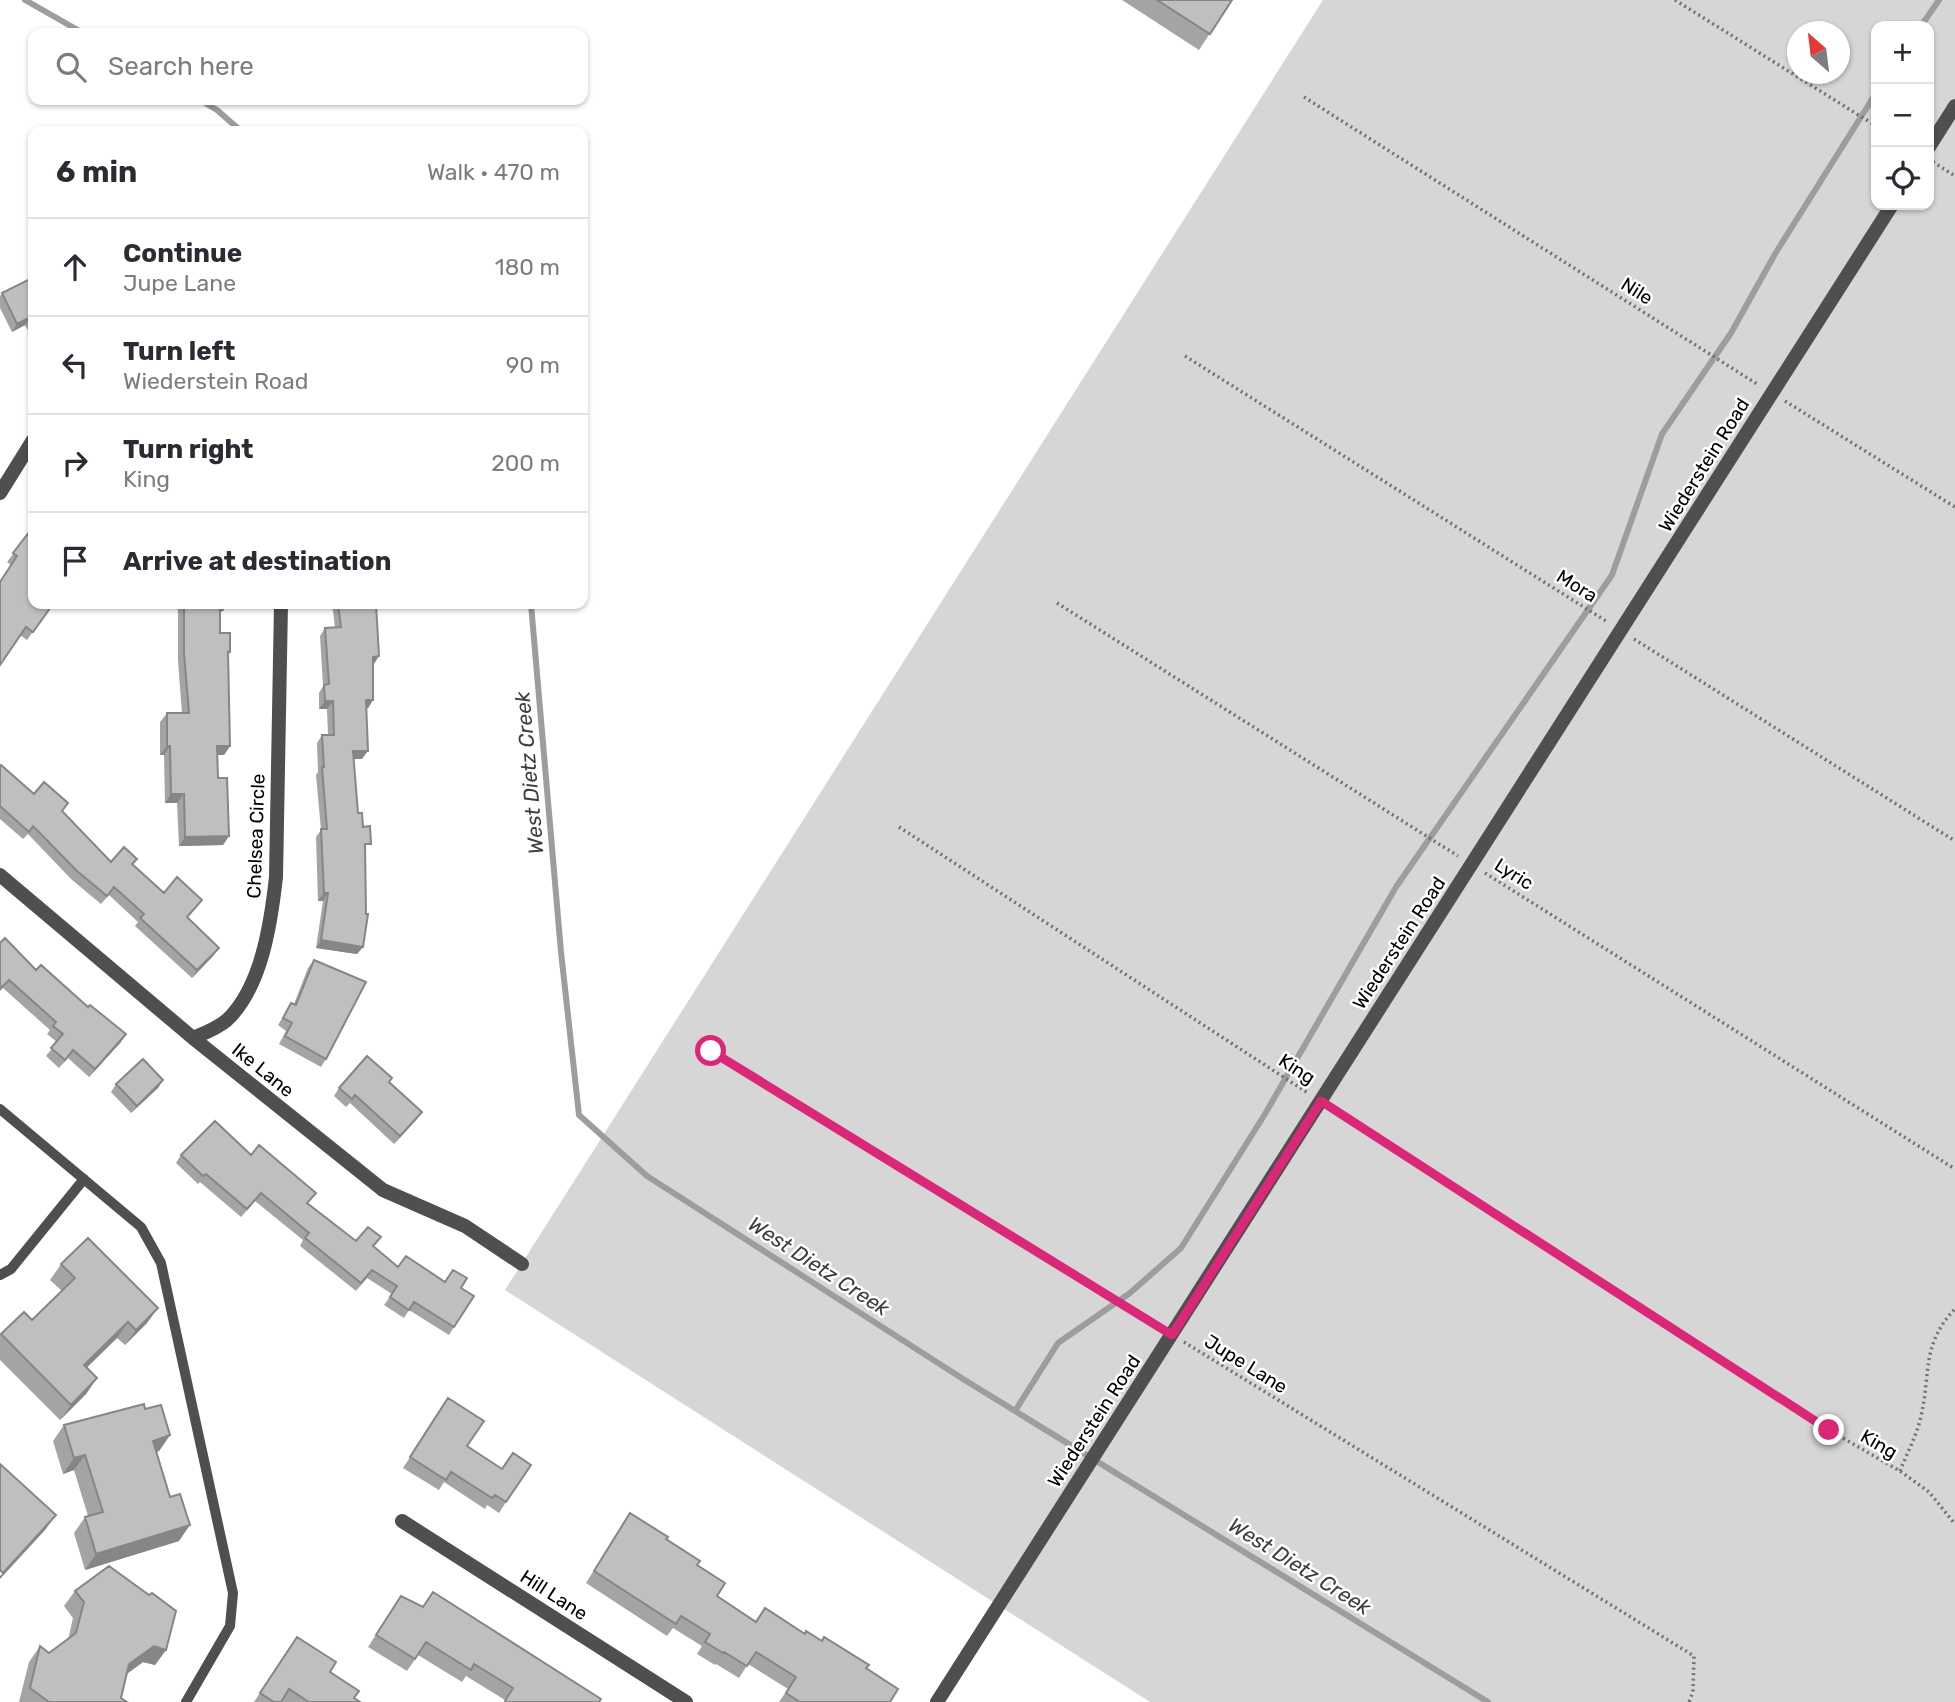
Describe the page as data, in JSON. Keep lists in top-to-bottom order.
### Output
{
  "streets": {
    "street": [
      "Wiederstein Road",
      "Chelsea Circle",
      "Ike Lane",
      "Hill Lane"
    ],
    "path": [
      "Nile",
      "Mora",
      "Lyric",
      "King",
      "Jupe Lane"
    ]
  },
  "crossings": [
    ["Nile", "Wiederstein Road"],
    ["Wiederstein Road", "Mora"],
    ["Wiederstein Road", "Lyric"],
    ["Wiederstein Road", "King"],
    ["Wiederstein Road", "Jupe Lane"],
    ["Chelsea Circle", "Ike Lane"]
  ],
  "water": ["West Dietz Creek"],
  "north": "top left",
  "page": {
    "map_buttons": ["+", "−"],
    "search": "Search here",
    "heading": ["6 min", "Walk · 470 m"],
    "list": [
      ["Continue", "Jupe Lane", "180 m"],
      ["Turn left", "Wiederstein Road", "90 m"],
      ["Turn right", "King", "200 m"],
      "Arrive at destination"
    ]
  }
}
